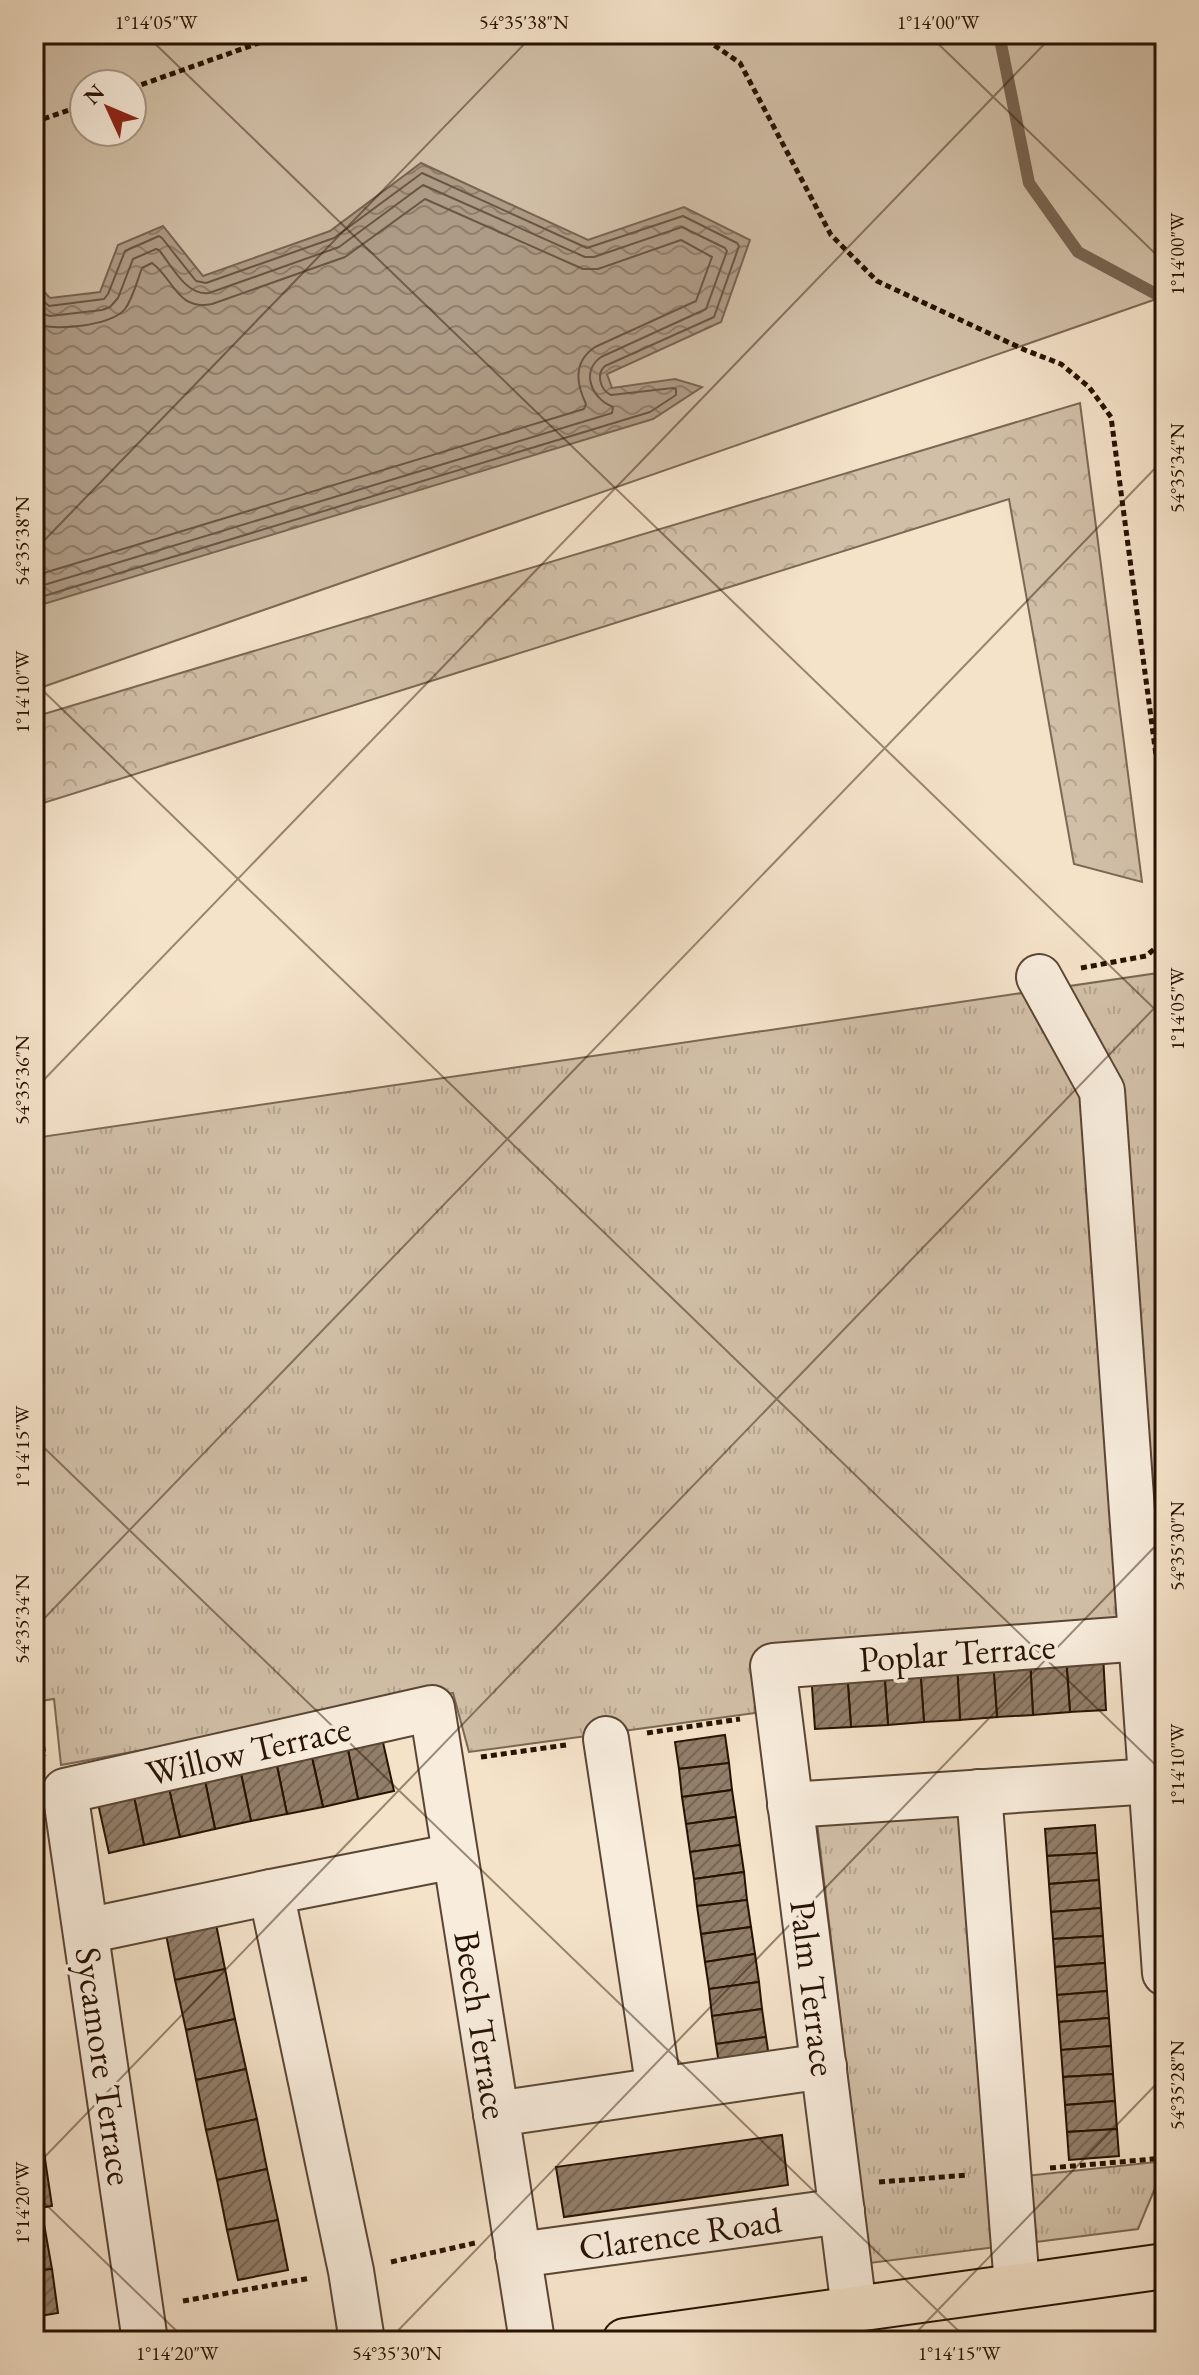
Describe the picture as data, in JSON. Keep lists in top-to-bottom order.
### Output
{
  "streets": {
    "street": [
      "Poplar Terrace",
      "Willow Terrace",
      "Palm Terrace",
      "Beech Terrace",
      "Sycamore Terrace",
      "Clarence Road"
    ]
  },
  "crossings": [
    ["Poplar Terrace", "Palm Terrace"],
    ["Willow Terrace", "Beech Terrace"],
    ["Willow Terrace", "Sycamore Terrace"],
    ["Palm Terrace", "Clarence Road"],
    ["Beech Terrace", "Clarence Road"]
  ],
  "north": "top left",
  "coordinates": [
    "1°14'05\"W",
    "54°35'38\"N",
    "1°14'00\"W",
    "54°35'34\"N",
    "1°14'10\"W",
    "54°35'36\"N",
    "1°14'15\"W",
    "54°35'30\"N",
    "54°35'28\"N",
    "1°14'20\"W"
  ]
}
